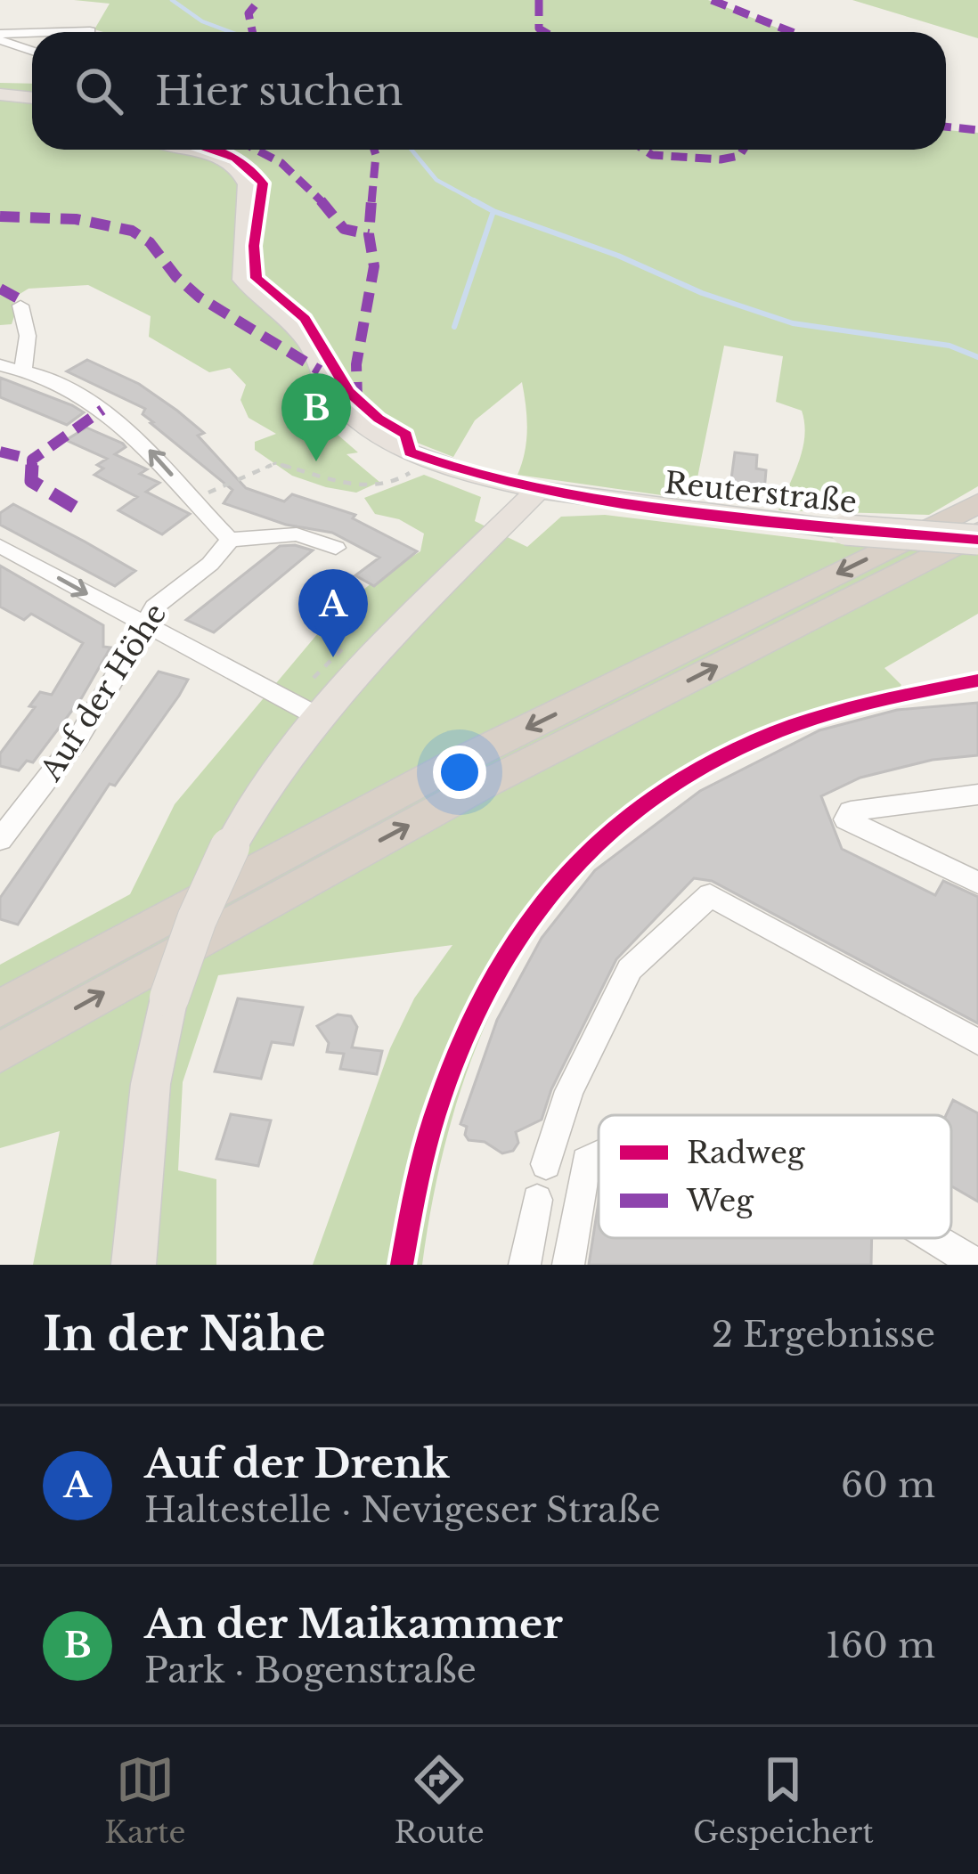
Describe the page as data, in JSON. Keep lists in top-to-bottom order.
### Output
{
  "streets": {
    "main road": ["Reuterstraße"],
    "street": ["Auf der Höhe"]
  },
  "legend": ["Radweg", "Weg"],
  "page": {
    "search": "Hier suchen",
    "pins": ["B", "A"],
    "heading": ["In der Nähe", "2 Ergebnisse"],
    "list": [
      {
        "mark": "A",
        "name": "Auf der Drenk",
        "note": "Haltestelle · Nevigeser Straße",
        "value": "60 m"
      },
      {
        "mark": "B",
        "name": "An der Maikammer",
        "note": "Park · Bogenstraße",
        "value": "160 m"
      }
    ],
    "nav": ["Karte", "Route", "Gespeichert"]
  }
}
